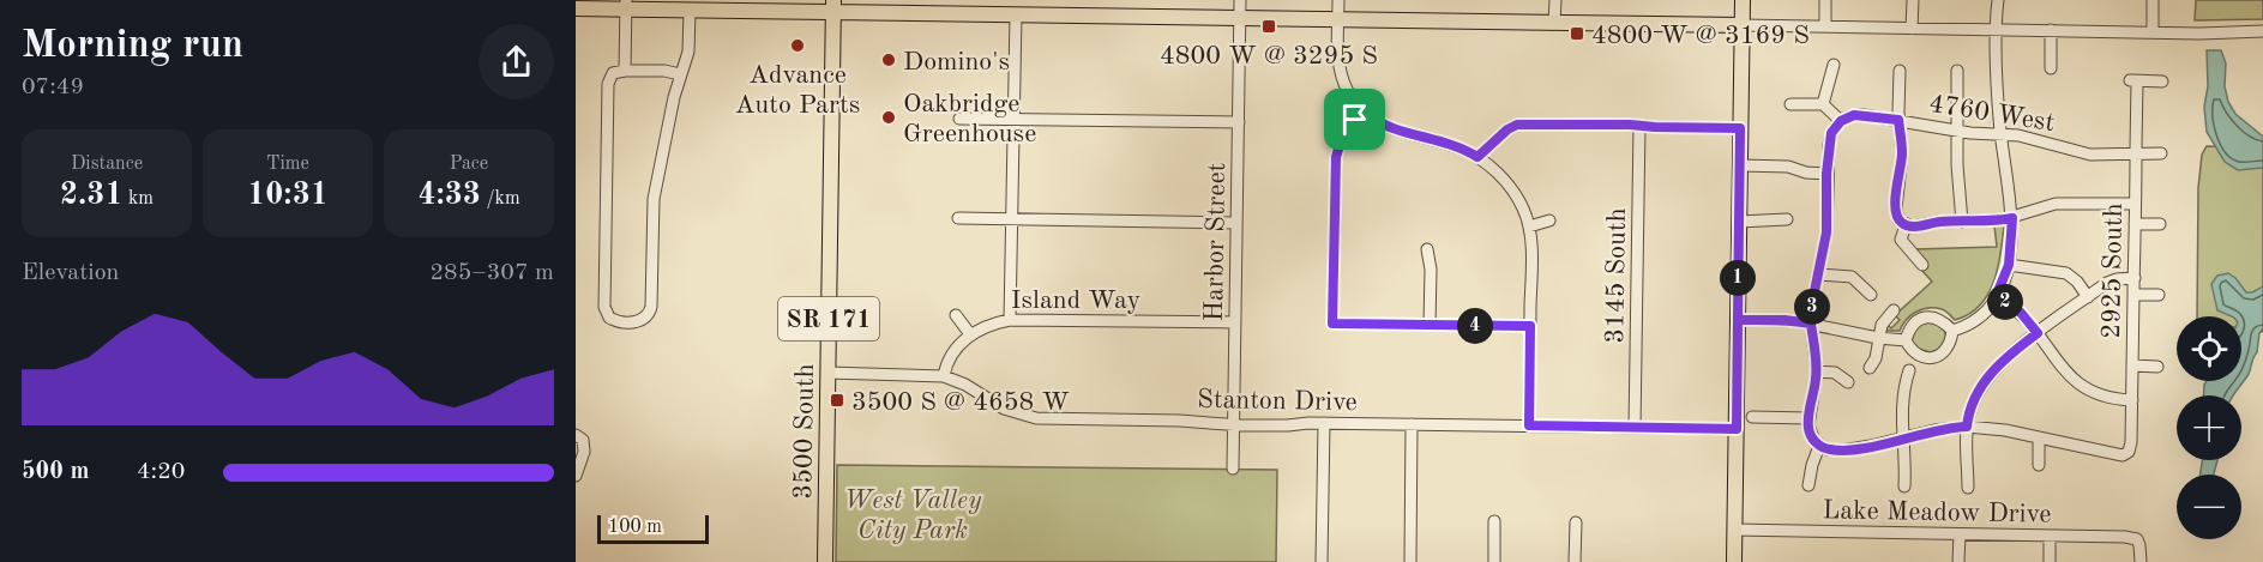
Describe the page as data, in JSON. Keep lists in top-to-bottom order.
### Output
{
  "streets": {
    "main road": ["SR 171", "3500 South"],
    "street": [
      "4760 West",
      "Harbor Street",
      "2925 South",
      "3145 South",
      "Island Way",
      "Stanton Drive",
      "Lake Meadow Drive"
    ]
  },
  "crossings": [
    ["4760 West", "2925 South"],
    ["Harbor Street", "Island Way"],
    ["Harbor Street", "Stanton Drive"],
    ["3145 South", "Stanton Drive"],
    ["Island Way", "Stanton Drive"],
    ["Stanton Drive", "3500 South"]
  ],
  "parks": ["West Valley City Park"],
  "places": {
    "transit": ["4800 W @ 3295 S", "4800 W @ 3169 S", "3500 S @ 4658 W"],
    "other": ["Advance Auto Parts", "Domino's", "Oakbridge Greenhouse"]
  },
  "scale_bar": "100 m",
  "page": {
    "heading": ["Morning run", "07:49"],
    "stats": [
      ["Distance", "2.31 km"],
      ["Time", "10:31"],
      ["Pace", "4:33 /km"]
    ],
    "chart": ["Elevation", "285–307 m"],
    "pins": [
      "1",
      "2",
      "3",
      "4"
    ],
    "map_buttons": ["+", "−"],
    "list": [
      {
        "name": "500 m",
        "note": "4:20"
      }
    ],
    "scale": "100 m"
  }
}
